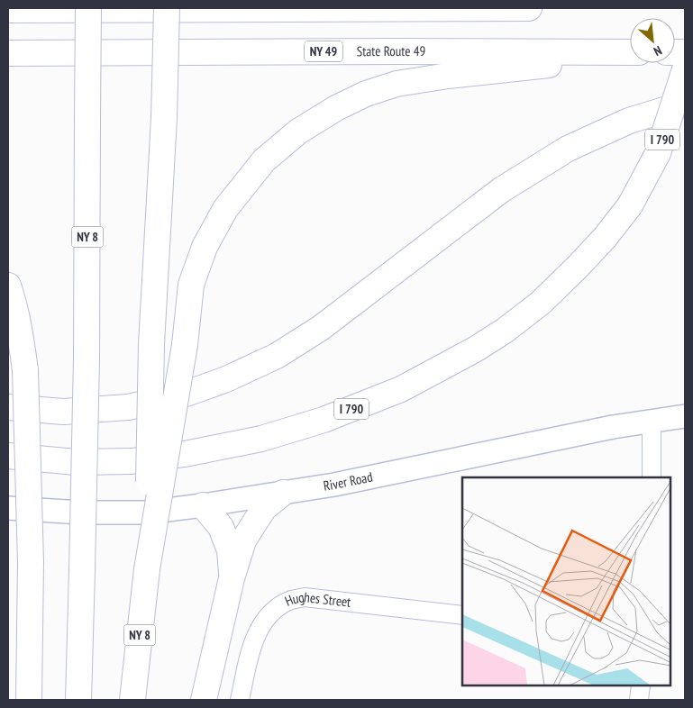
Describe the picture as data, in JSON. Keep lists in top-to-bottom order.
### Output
{
  "streets": {
    "highway": [
      "NY 49",
      "State Route 49",
      "I 790",
      "NY 8"
    ],
    "main road": ["River Road"],
    "street": ["Hughes Street"]
  },
  "north": "bottom right"
}
